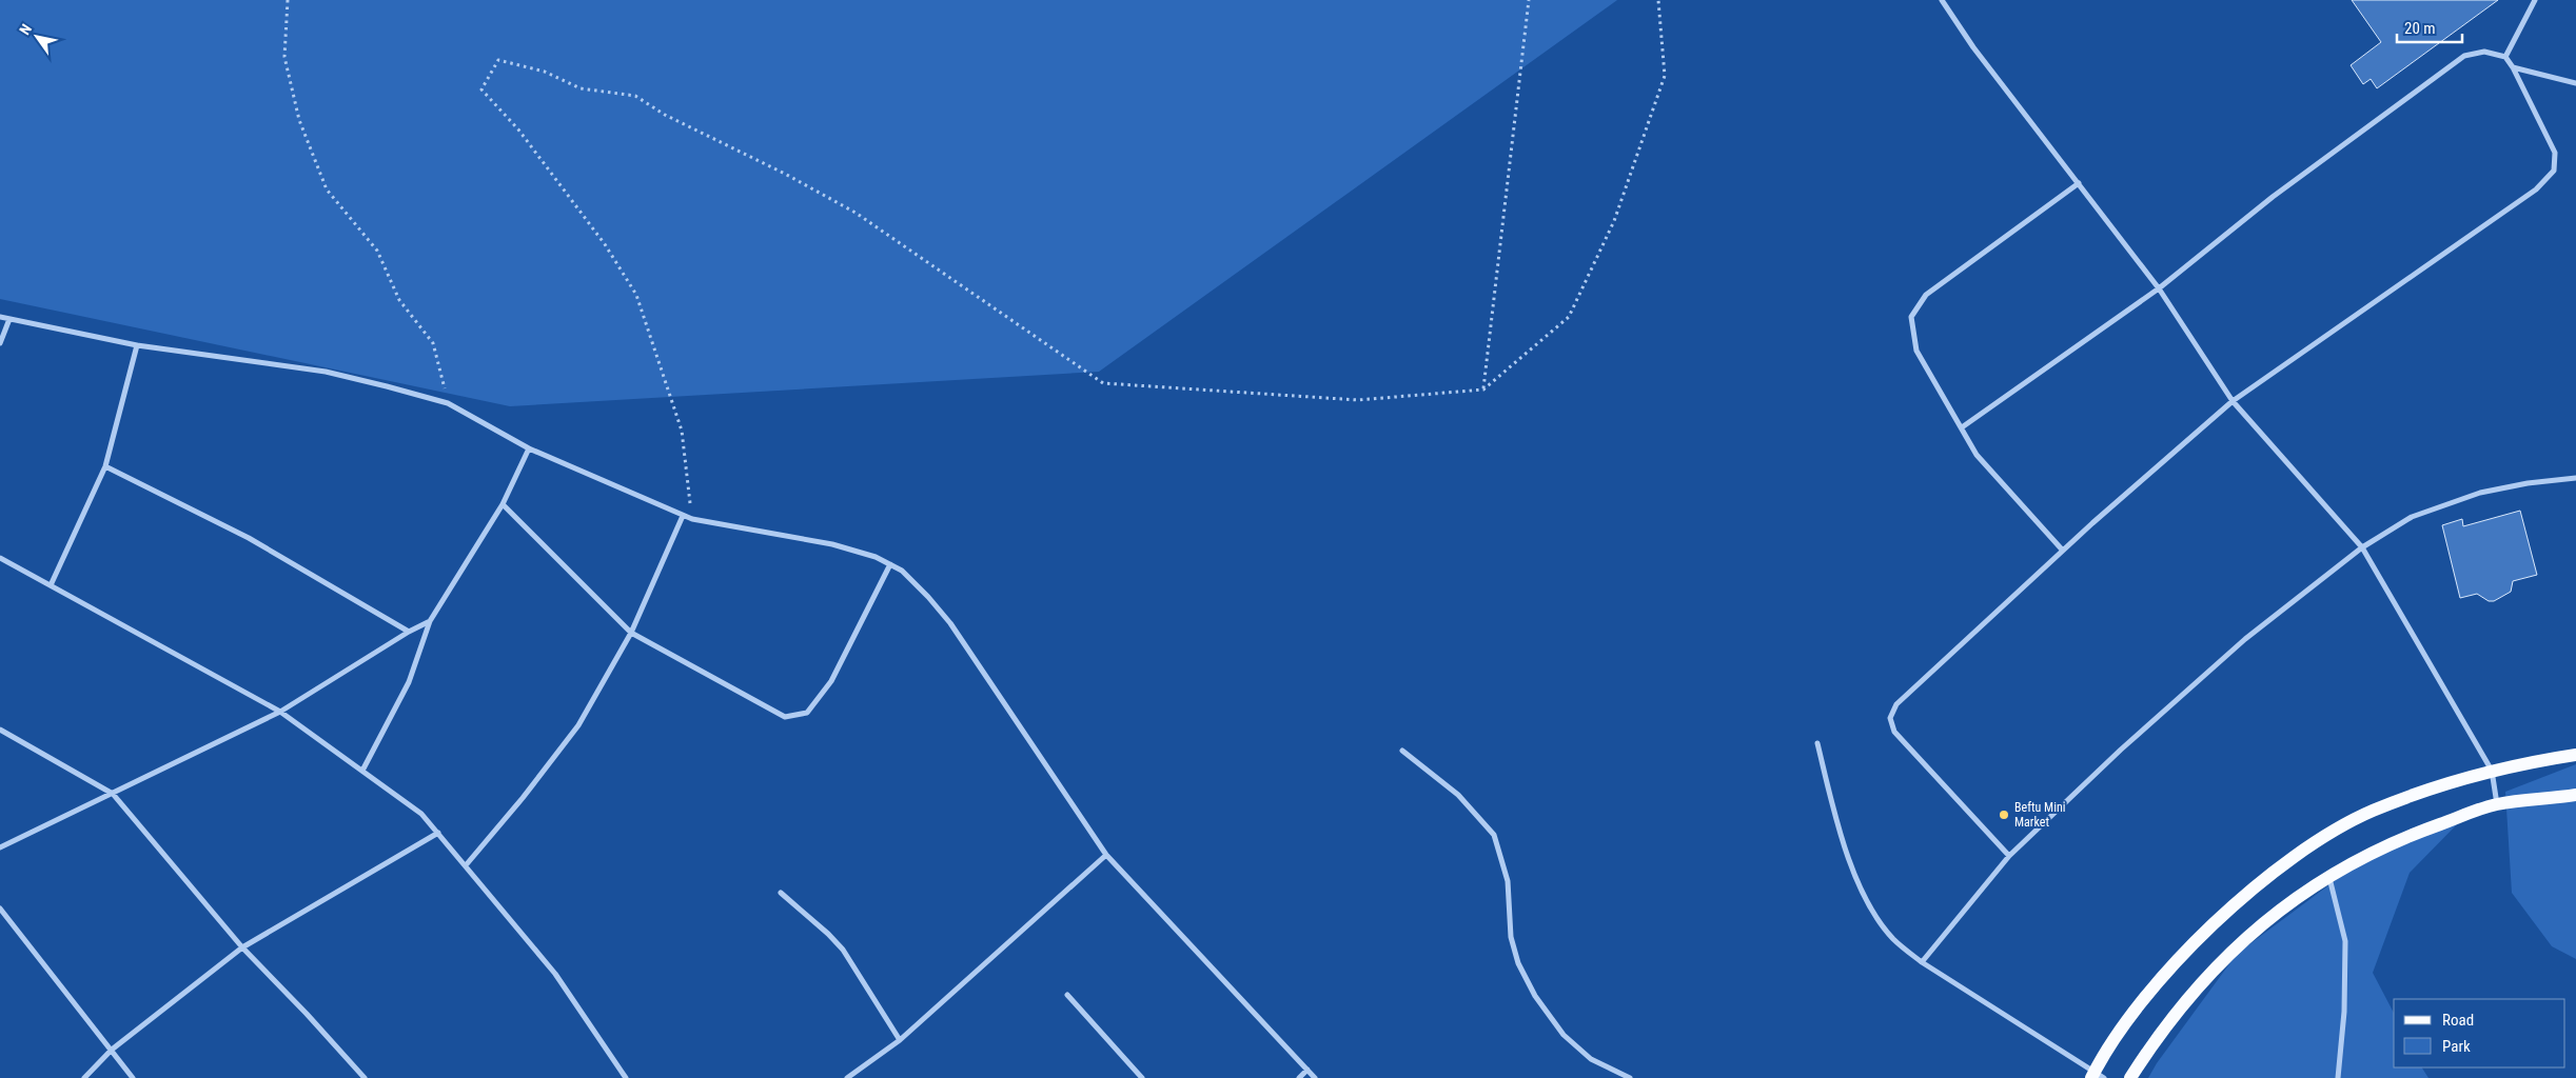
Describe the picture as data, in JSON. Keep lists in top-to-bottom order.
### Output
{
  "places": ["Beftu Mini Market"],
  "legend": ["Road", "Park"],
  "scale_bar": "20 m",
  "north": "top left"
}
